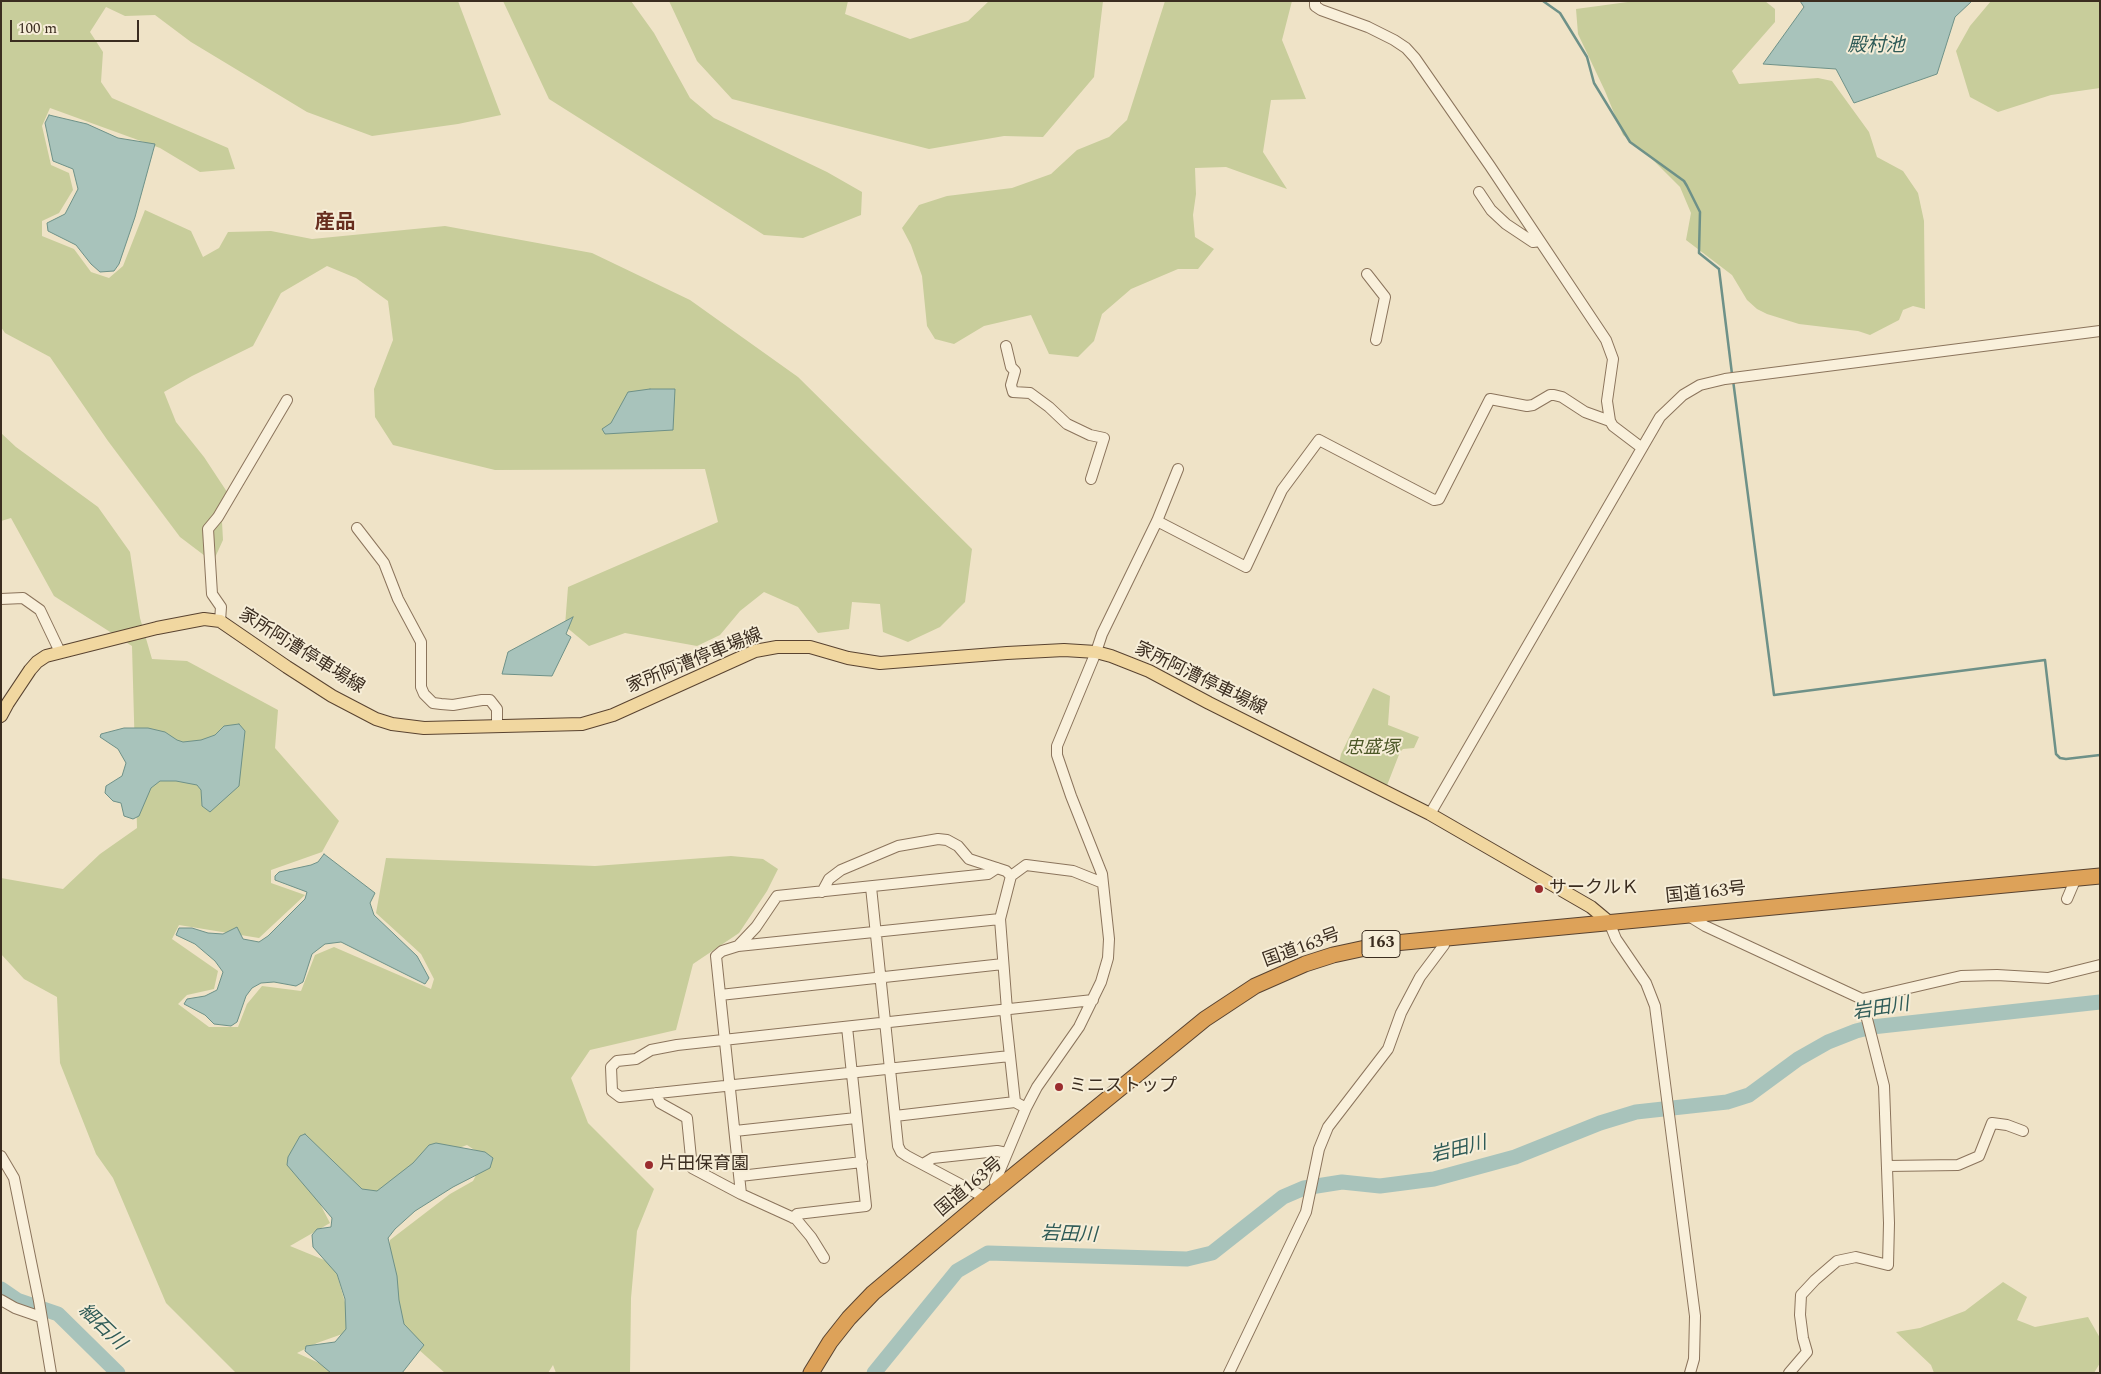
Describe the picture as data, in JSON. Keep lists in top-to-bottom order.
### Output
{
  "streets": {
    "highway": ["国道163号", "163"],
    "main road": ["家所阿漕停車場線"]
  },
  "crossings": [
    ["家所阿漕停車場線", "国道163号"]
  ],
  "districts": ["産品"],
  "water": ["殿村池", "岩田川", "細石川"],
  "parks": ["忠盛塚"],
  "places": ["サークルＫ", "ミニストップ", "片田保育園"],
  "scale_bar": "100 m"
}
